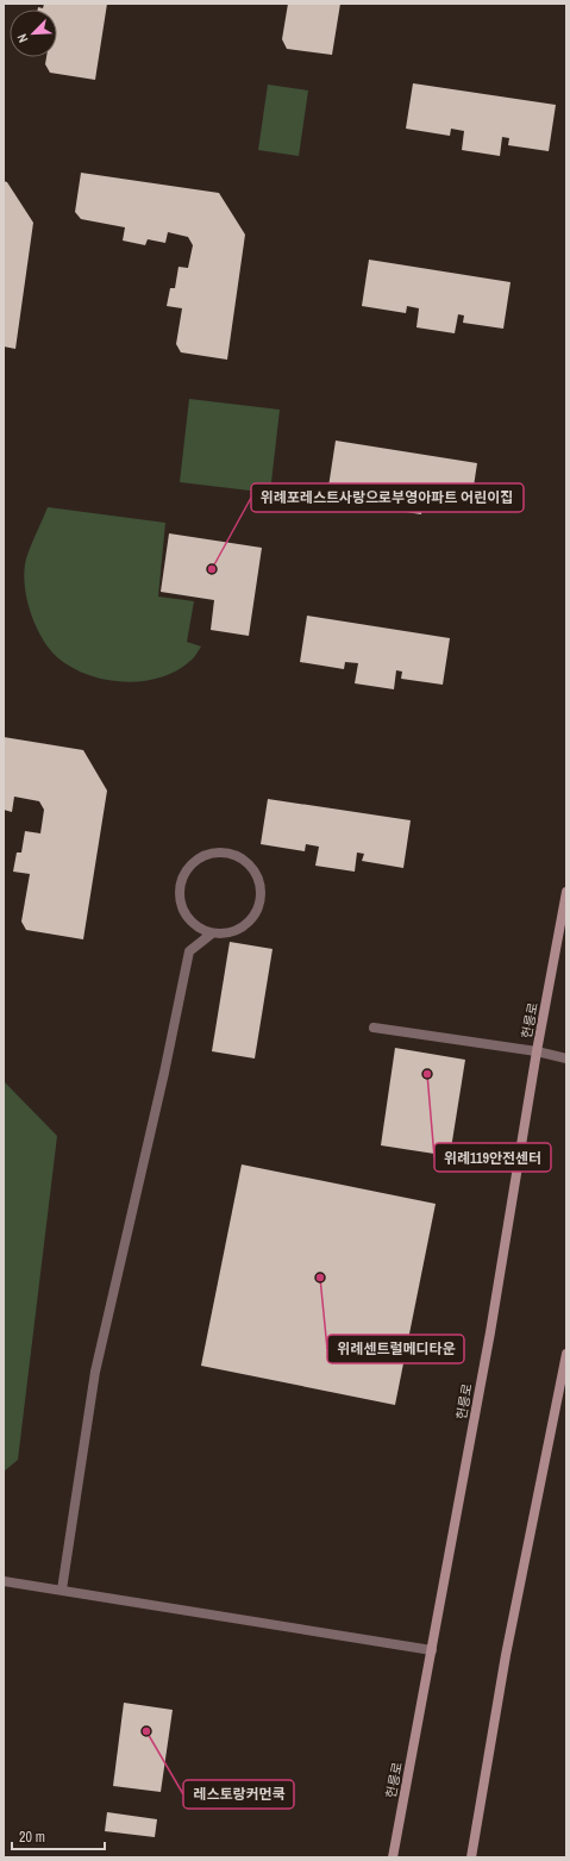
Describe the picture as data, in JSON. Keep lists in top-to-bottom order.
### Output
{
  "streets": {
    "main road": ["헌릉로"]
  },
  "places": [
    "위례포레스트사랑으로부영아파트 어린이집",
    "위례119안전센터",
    "위례센트럴메디타운",
    "레스토랑커먼쿡"
  ],
  "scale_bar": "20 m",
  "north": "bottom left"
}
